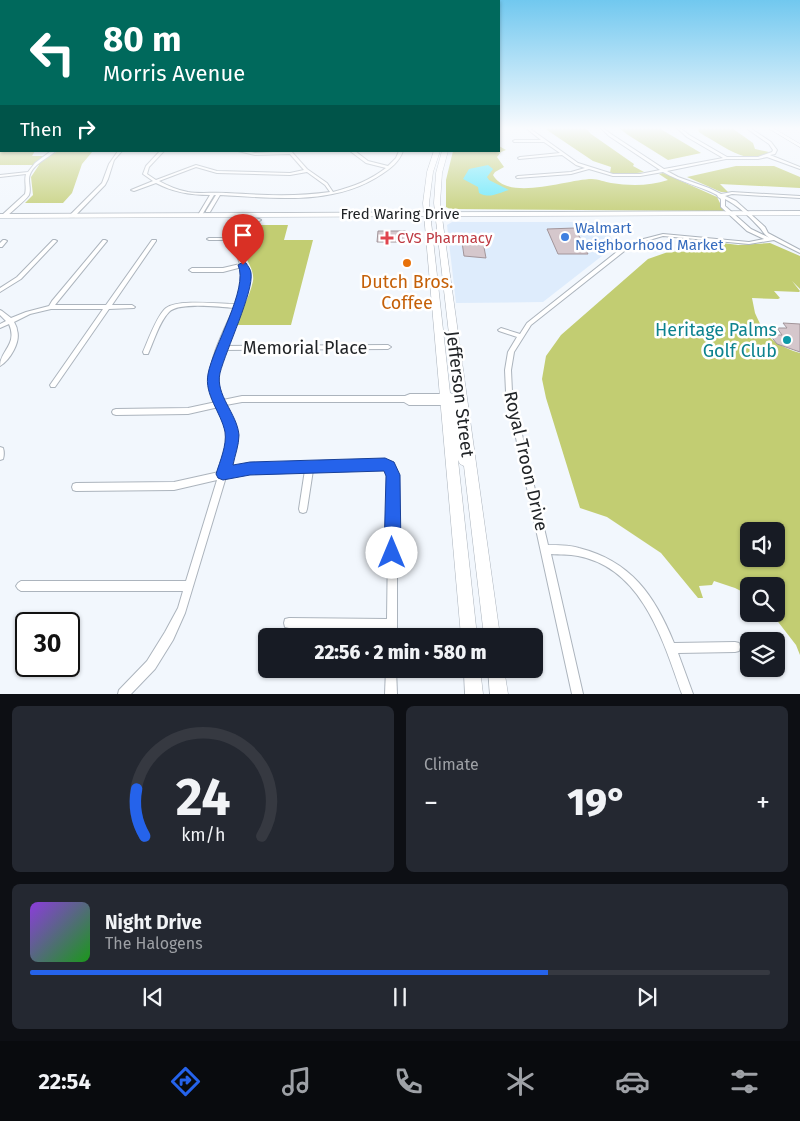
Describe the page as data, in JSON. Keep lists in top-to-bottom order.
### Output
{
  "streets": {
    "main road": ["Fred Waring Drive", "Jefferson Street"],
    "street": ["Memorial Place", "Royal Troon Drive"]
  },
  "crossings": [
    ["Fred Waring Drive", "Jefferson Street"]
  ],
  "places": {
    "other": ["Walmart Neighborhood Market", "Dutch Bros. Coffee", "Heritage Palms Golf Club"],
    "health": ["CVS Pharmacy"]
  },
  "page": {
    "turn": ["80 m", "Morris Avenue"],
    "then": "Then",
    "limit": "30",
    "trip": "22:56 · 2 min · 580 m",
    "tile": "Climate",
    "heat": ["−", "19°", "+"],
    "song": ["Night Drive", "The Halogens"],
    "tabs": "22:54",
    "gauge": ["24", "km/h"]
  }
}
